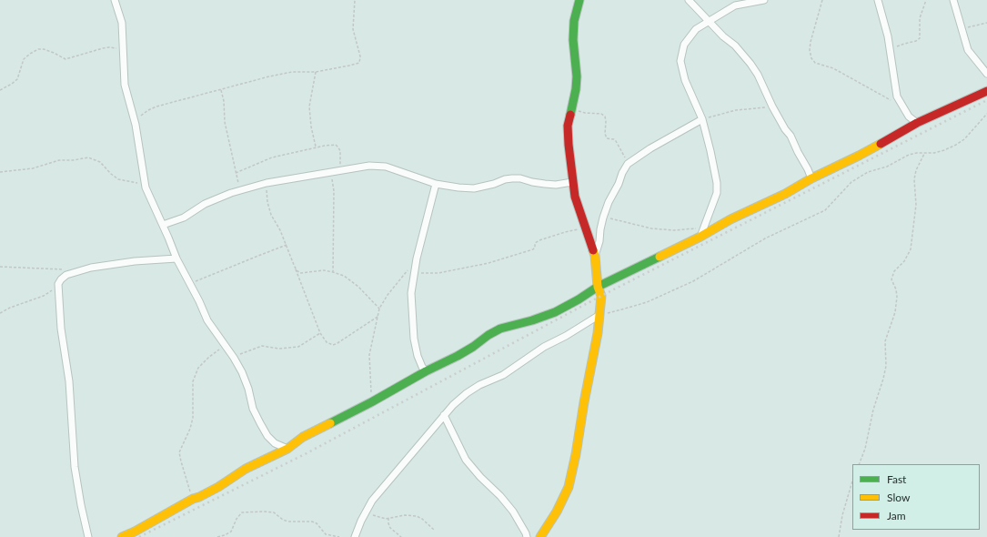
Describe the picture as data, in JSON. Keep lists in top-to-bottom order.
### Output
{
  "legend": ["Fast", "Slow", "Jam"]
}
